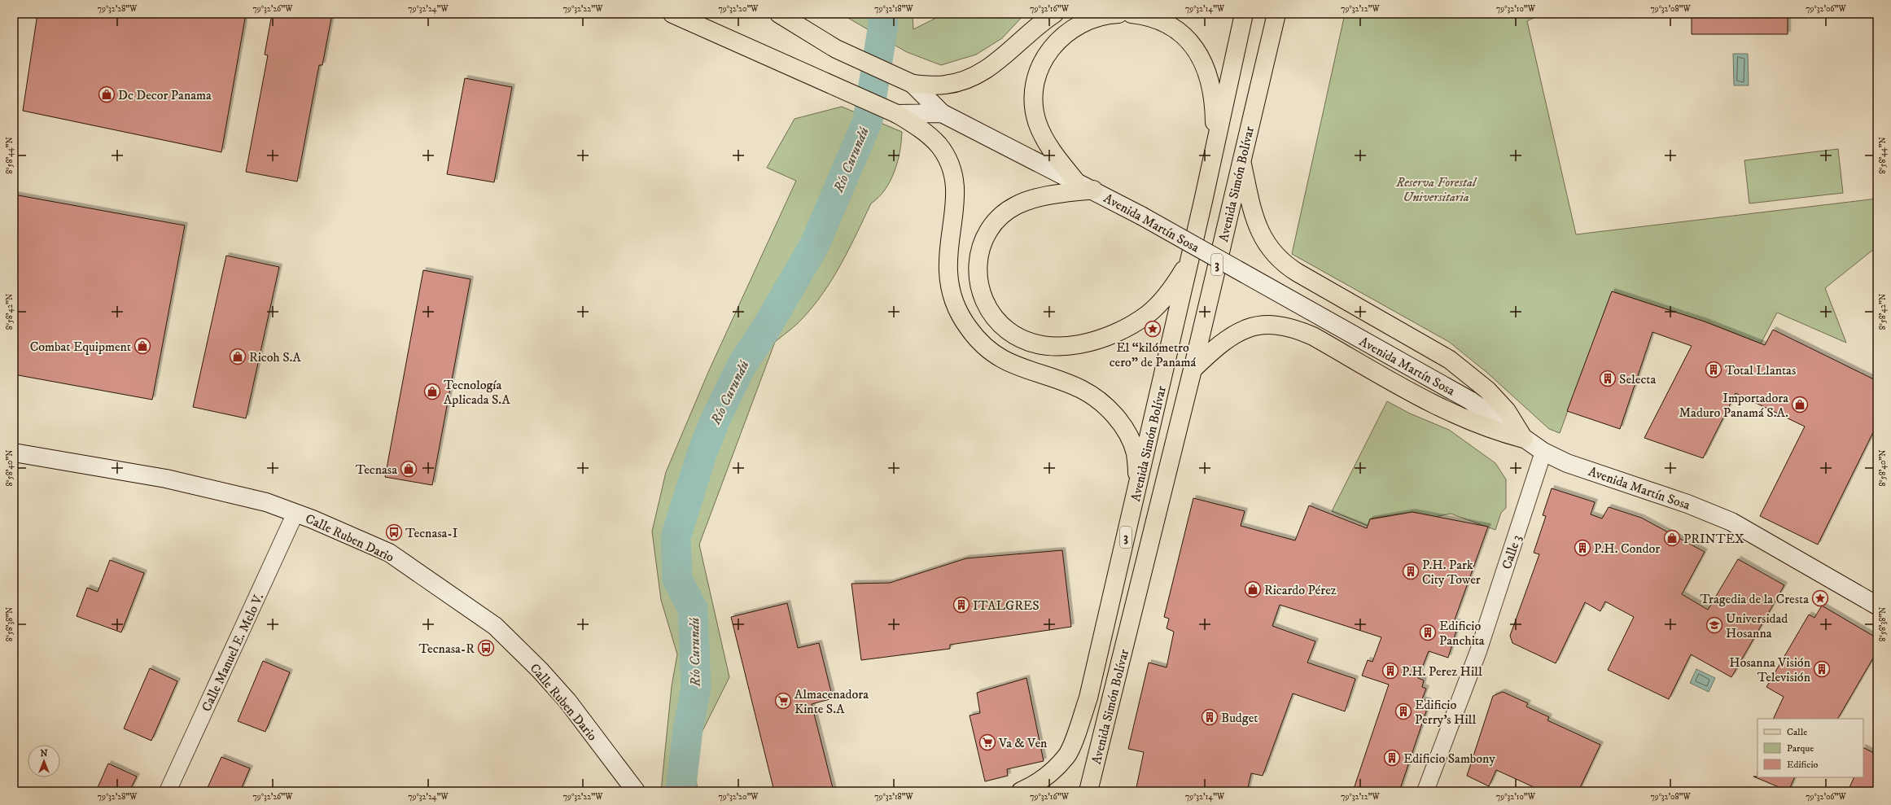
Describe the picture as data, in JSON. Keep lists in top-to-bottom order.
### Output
{
  "streets": {
    "main road": [
      "Avenida Simón Bolívar",
      "Avenida Martín Sosa",
      "3",
      "Calle Ruben Dario"
    ],
    "street": ["Calle 3", "Calle Manuel E. Melo V."]
  },
  "crossings": [
    ["Avenida Martín Sosa", "Calle 3"],
    ["Calle Ruben Dario", "Calle Manuel E. Melo V."]
  ],
  "water": ["Río Curundú"],
  "parks": ["Reserva Forestal Universitaria"],
  "places": {
    "shop": [
      "Dc Decor Panama",
      "Combat Equipment",
      "Ricoh S.A",
      "Tecnología Aplicada S.A",
      "Importadora Maduro Panamá S.A.",
      "Tecnasa",
      "PRINTEX",
      "Ricardo Pérez"
    ],
    "place": ["El “kilómetro cero” de Panamá", "Tragedia de la Cresta"],
    "building": [
      "Total Llantas",
      "Selecta",
      "P.H. Condor",
      "P.H. Park City Tower",
      "ITALGRES",
      "Edificio Panchita",
      "Hosanna Visión Televisión",
      "P.H. Perez Hill",
      "Edificio Perry's Hill",
      "Budget",
      "Edificio Sambony"
    ],
    "bus stop": ["Tecnasa-I", "Tecnasa-R"],
    "school or university": ["Universidad Hosanna"],
    "supermarket": ["Almacenadora Kinte S.A", "Va & Ven"]
  },
  "legend": ["Calle", "Parque", "Edificio"],
  "north": "top",
  "coordinates": [
    "79°32'28\"W",
    "79°32'26\"W",
    "79°32'24\"W",
    "79°32'22\"W",
    "79°32'20\"W",
    "79°32'18\"W",
    "79°32'16\"W",
    "79°32'14\"W",
    "79°32'12\"W",
    "79°32'10\"W",
    "79°32'08\"W",
    "79°32'06\"W",
    "8°58'44\"N",
    "8°58'42\"N",
    "8°58'40\"N",
    "8°58'38\"N"
  ]
}
